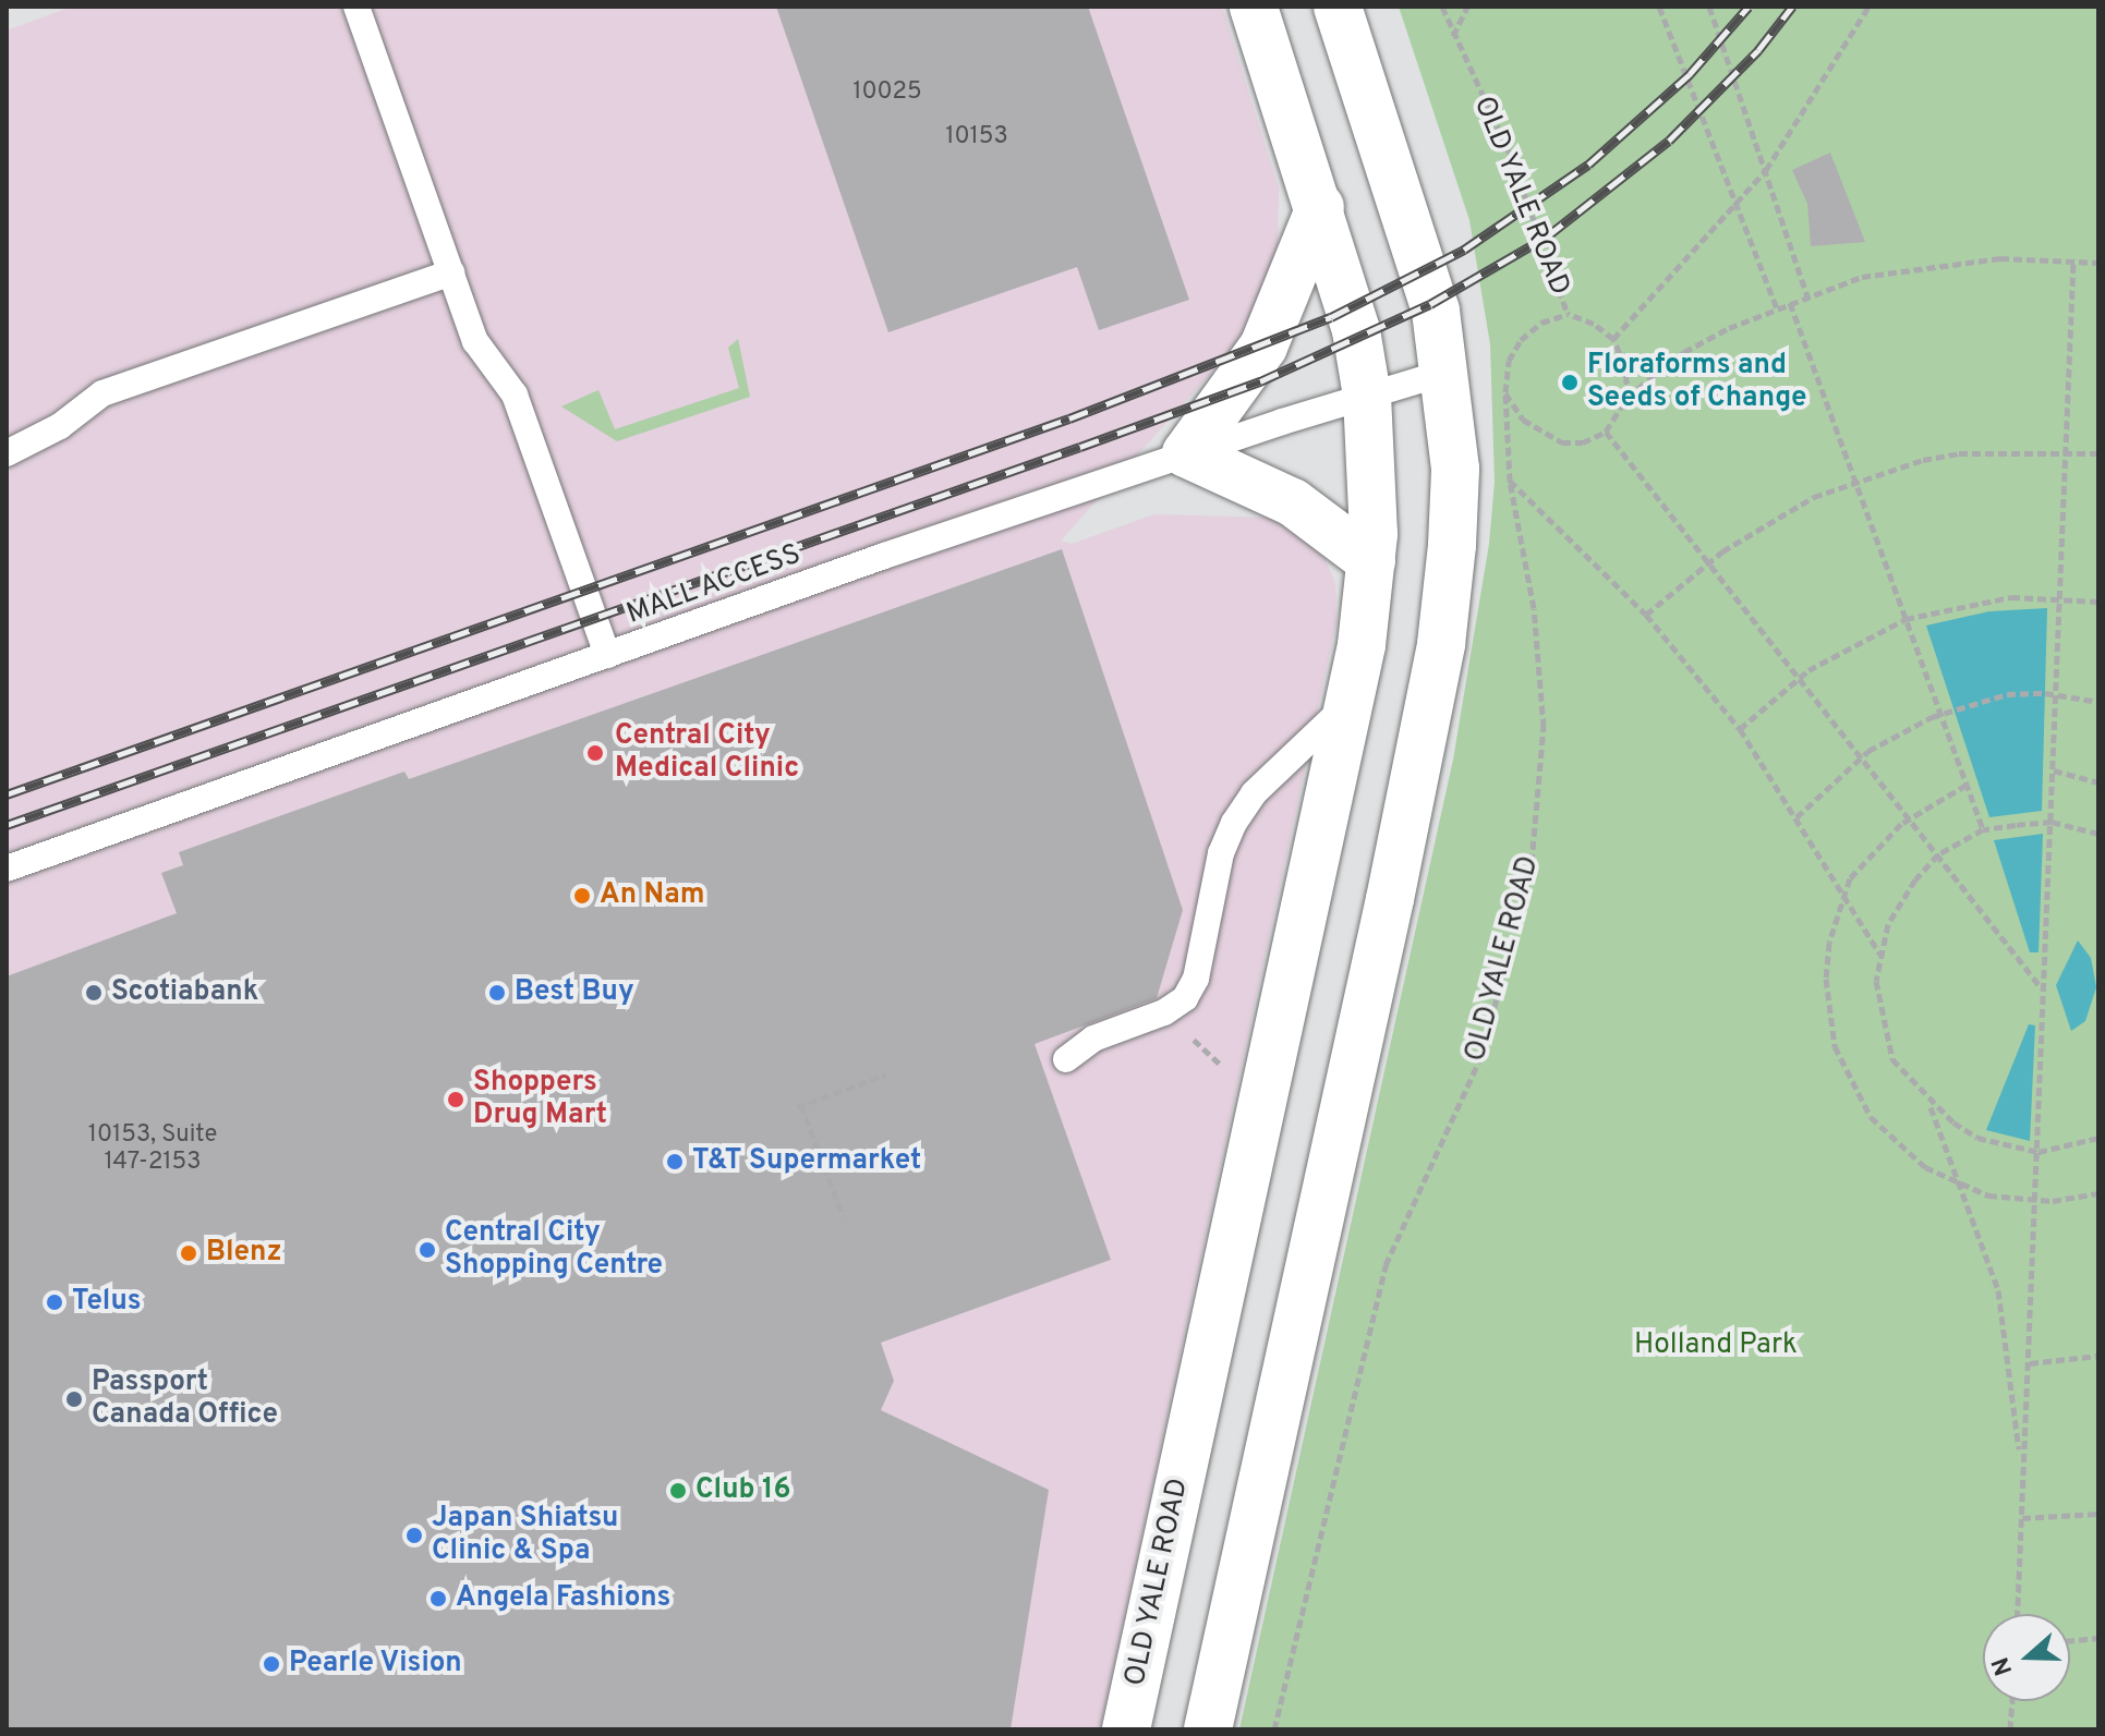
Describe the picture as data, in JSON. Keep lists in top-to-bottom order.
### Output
{
  "streets": {
    "main road": ["OLD YALE ROAD"],
    "lane": ["MALL ACCESS"]
  },
  "crossings": [
    ["OLD YALE ROAD", "MALL ACCESS"]
  ],
  "parks": ["Holland Park"],
  "places": [
    "Floraforms and Seeds of Change",
    "Central City Medical Clinic",
    "An Nam",
    "Scotiabank",
    "Best Buy",
    "Shoppers Drug Mart",
    "T&T Supermarket",
    "Central City Shopping Centre",
    "Blenz",
    "Telus",
    "Passport Canada Office",
    "Club 16",
    "Japan Shiatsu Clinic & Spa",
    "Angela Fashions",
    "Pearle Vision"
  ],
  "house_numbers": ["10025", "10153", "10153, Suite 147-2153"],
  "north": "left"
}
